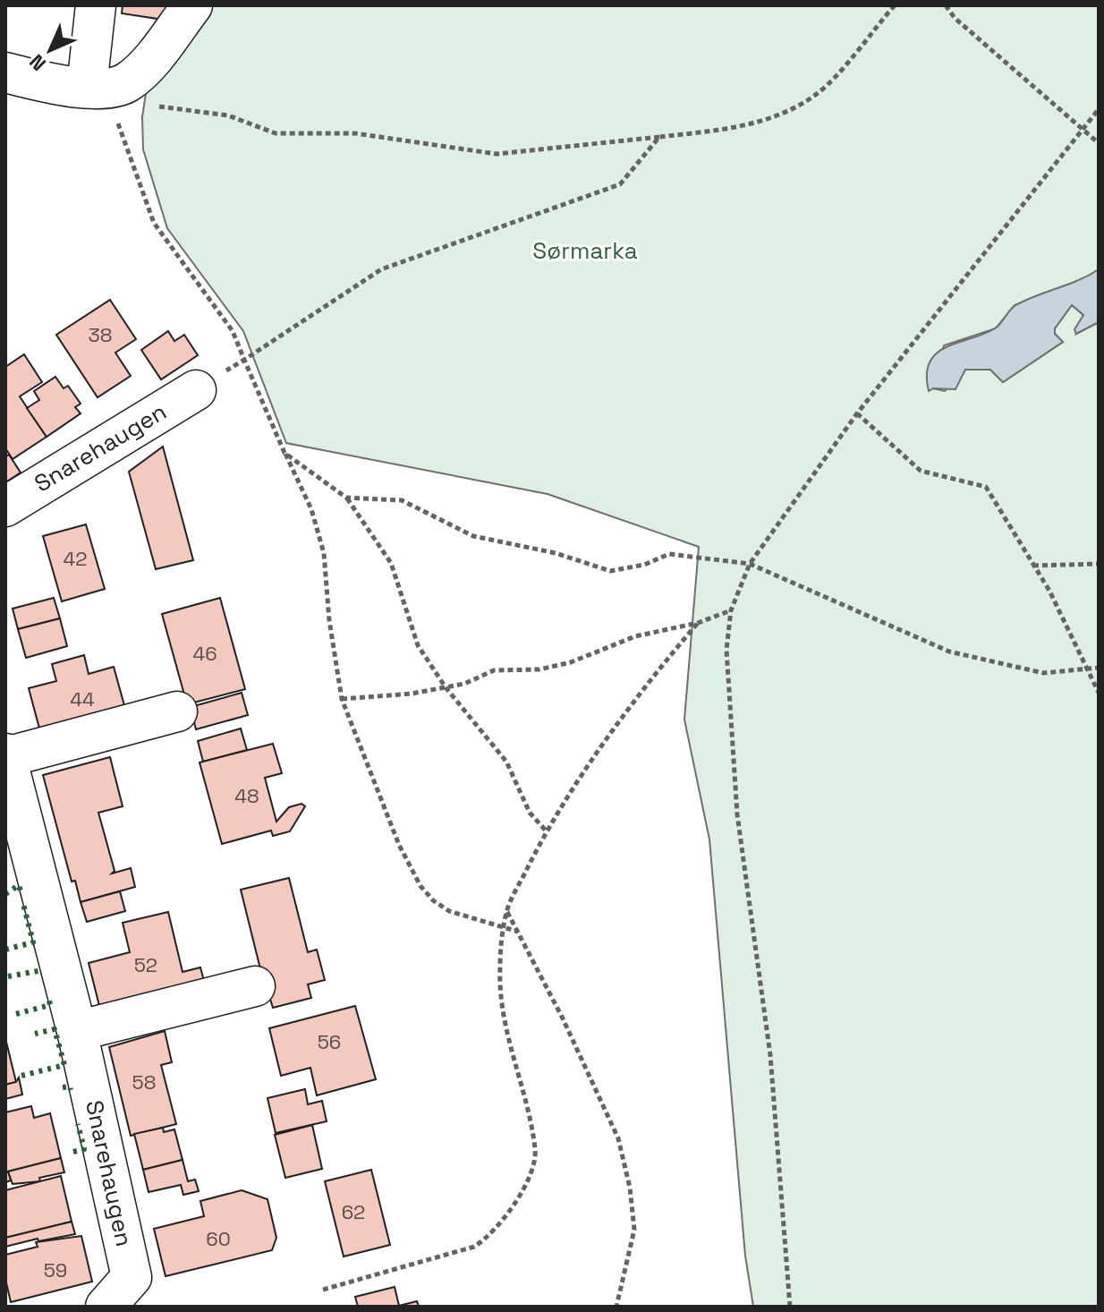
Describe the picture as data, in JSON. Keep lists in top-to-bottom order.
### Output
{
  "streets": {
    "street": ["Snarehaugen"]
  },
  "parks": ["Sørmarka"],
  "house_numbers": [
    "38",
    "42",
    "46",
    "44",
    "48",
    "52",
    "56",
    "58",
    "62",
    "60",
    "59"
  ],
  "north": "bottom left"
}
